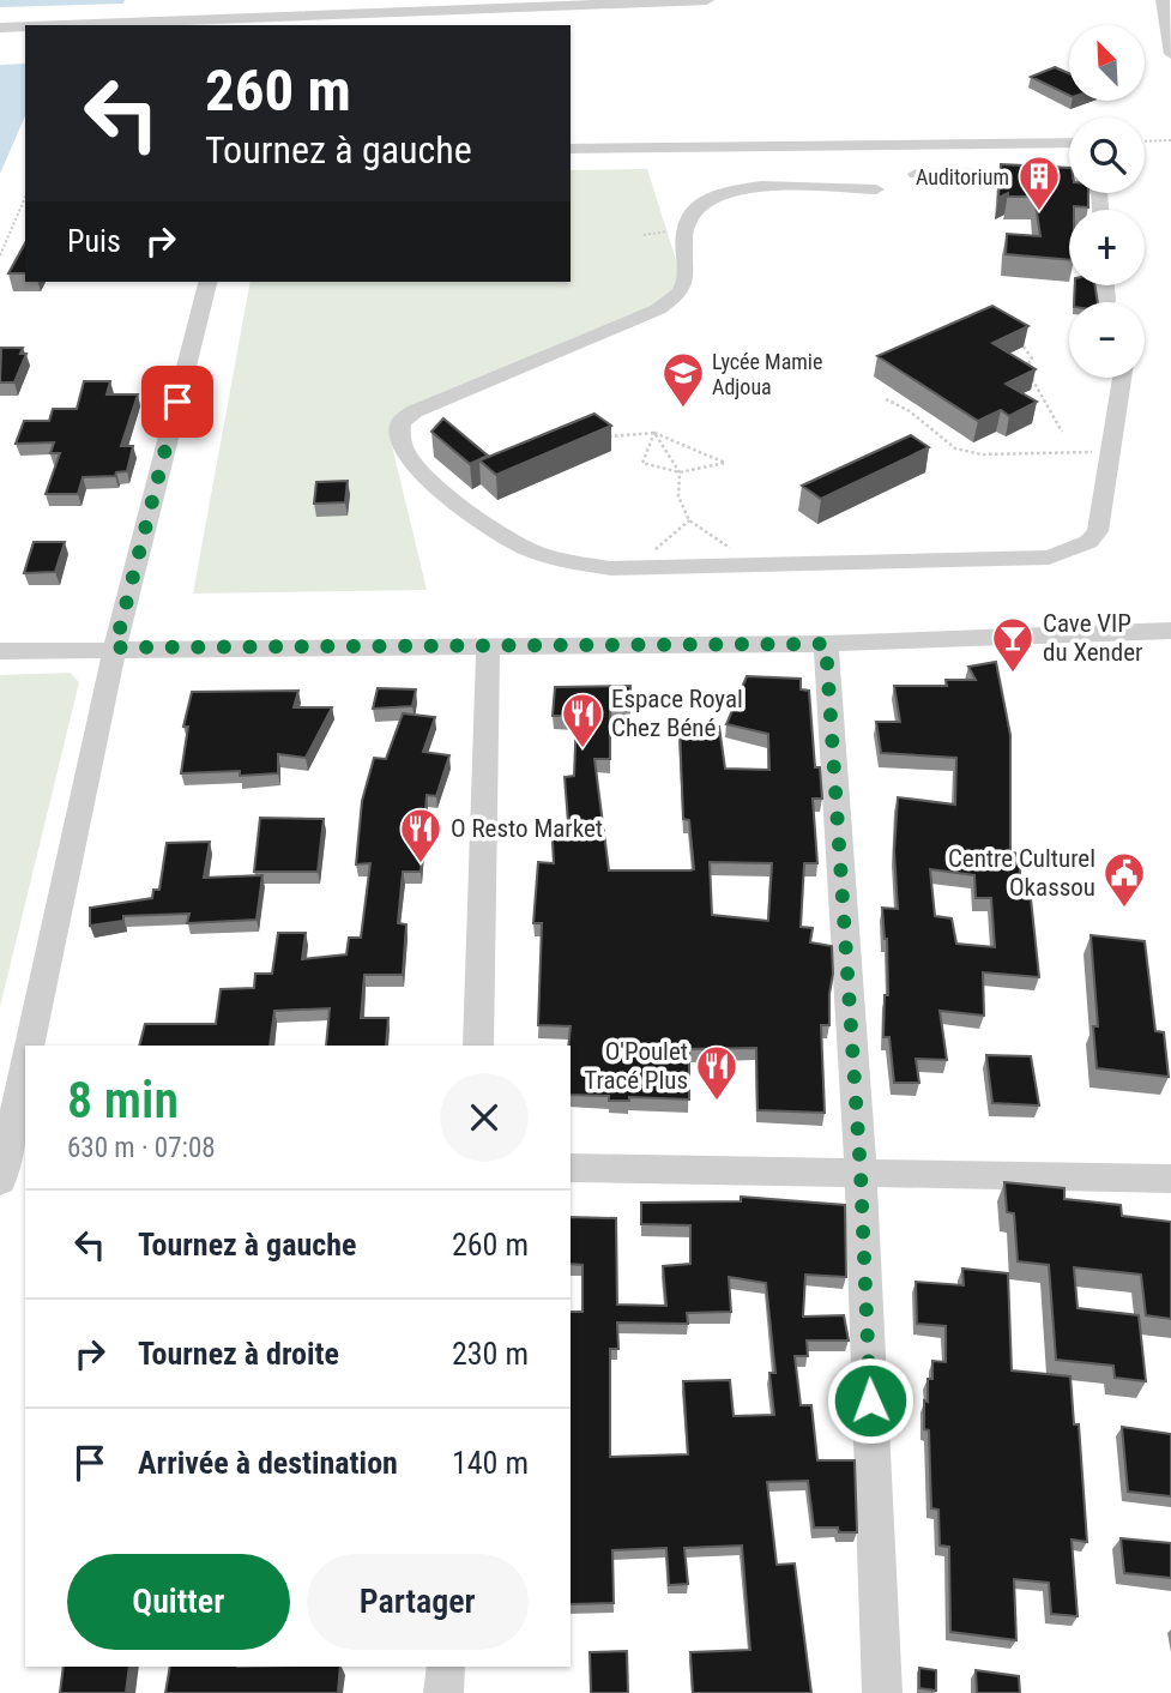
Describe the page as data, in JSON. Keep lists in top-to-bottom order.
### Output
{
  "places": {
    "building": ["Auditorium"],
    "school or university": ["Lycée Mamie Adjoua"],
    "bar": ["Cave VIP du Xender"],
    "restaurant": ["Espace Royal Chez Béné", "O Resto Market", "O'Poulet Tracé Plus"],
    "public building": ["Centre Culturel Okassou"]
  },
  "north": "top left",
  "page": {
    "map_buttons": ["+", "−"],
    "turn": ["260 m", "Tournez à gauche"],
    "then": "Puis",
    "heading": ["8 min", "630 m · 07:08"],
    "list": [
      {
        "name": "Tournez à gauche",
        "value": "260 m"
      },
      {
        "name": "Tournez à droite",
        "value": "230 m"
      },
      {
        "name": "Arrivée à destination",
        "value": "140 m"
      }
    ],
    "buttons": ["Quitter", "Partager"]
  }
}
